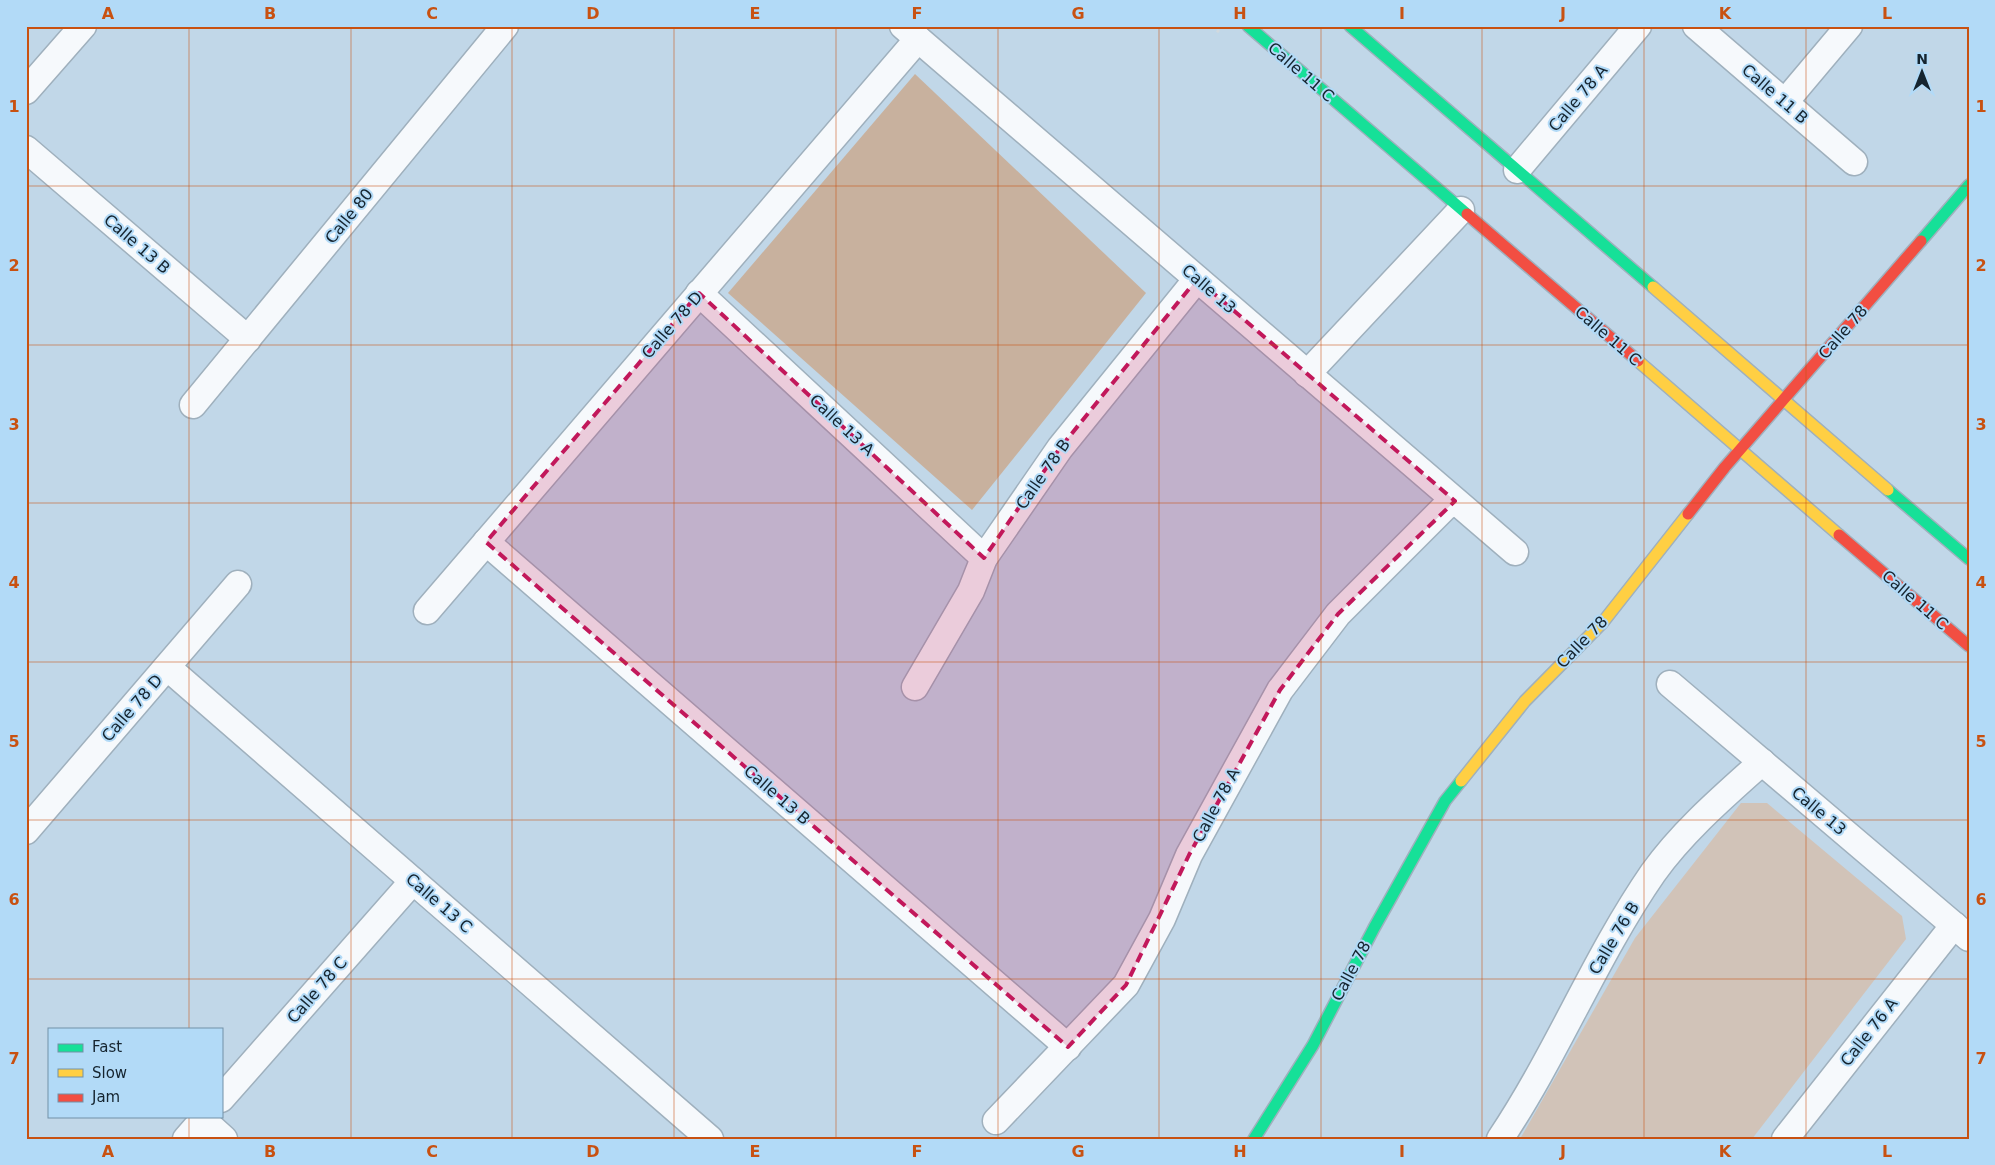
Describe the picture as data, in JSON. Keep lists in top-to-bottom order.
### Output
{
  "streets": {
    "main road": ["Calle 11 C", "Calle 78"],
    "street": [
      "Calle 11 B",
      "Calle 78 A",
      "Calle 80",
      "Calle 13 B",
      "Calle 13",
      "Calle 78 D",
      "Calle 13 A",
      "Calle 78 B",
      "Calle 13 C",
      "Calle 76 B",
      "Calle 78 C",
      "Calle 76 A"
    ]
  },
  "crossings": [
    ["Calle 11 C", "Calle 78"],
    ["Calle 78 A", "Calle 13 B"],
    ["Calle 78 A", "Calle 13"],
    ["Calle 80", "Calle 13 B"],
    ["Calle 13 B", "Calle 78 D"],
    ["Calle 13", "Calle 78 D"],
    ["Calle 13", "Calle 78 B"],
    ["Calle 13", "Calle 76 B"],
    ["Calle 13", "Calle 76 A"],
    ["Calle 78 D", "Calle 13 A"],
    ["Calle 78 D", "Calle 13 C"],
    ["Calle 13 A", "Calle 78 B"],
    ["Calle 13 C", "Calle 78 C"]
  ],
  "legend": ["Fast", "Slow", "Jam"],
  "north": "top",
  "grid": {
    "columns": [
      "A",
      "B",
      "C",
      "D",
      "E",
      "F",
      "G",
      "H",
      "I",
      "J",
      "K",
      "L"
    ],
    "rows": [
      "1",
      "2",
      "3",
      "4",
      "5",
      "6",
      "7"
    ]
  }
}
